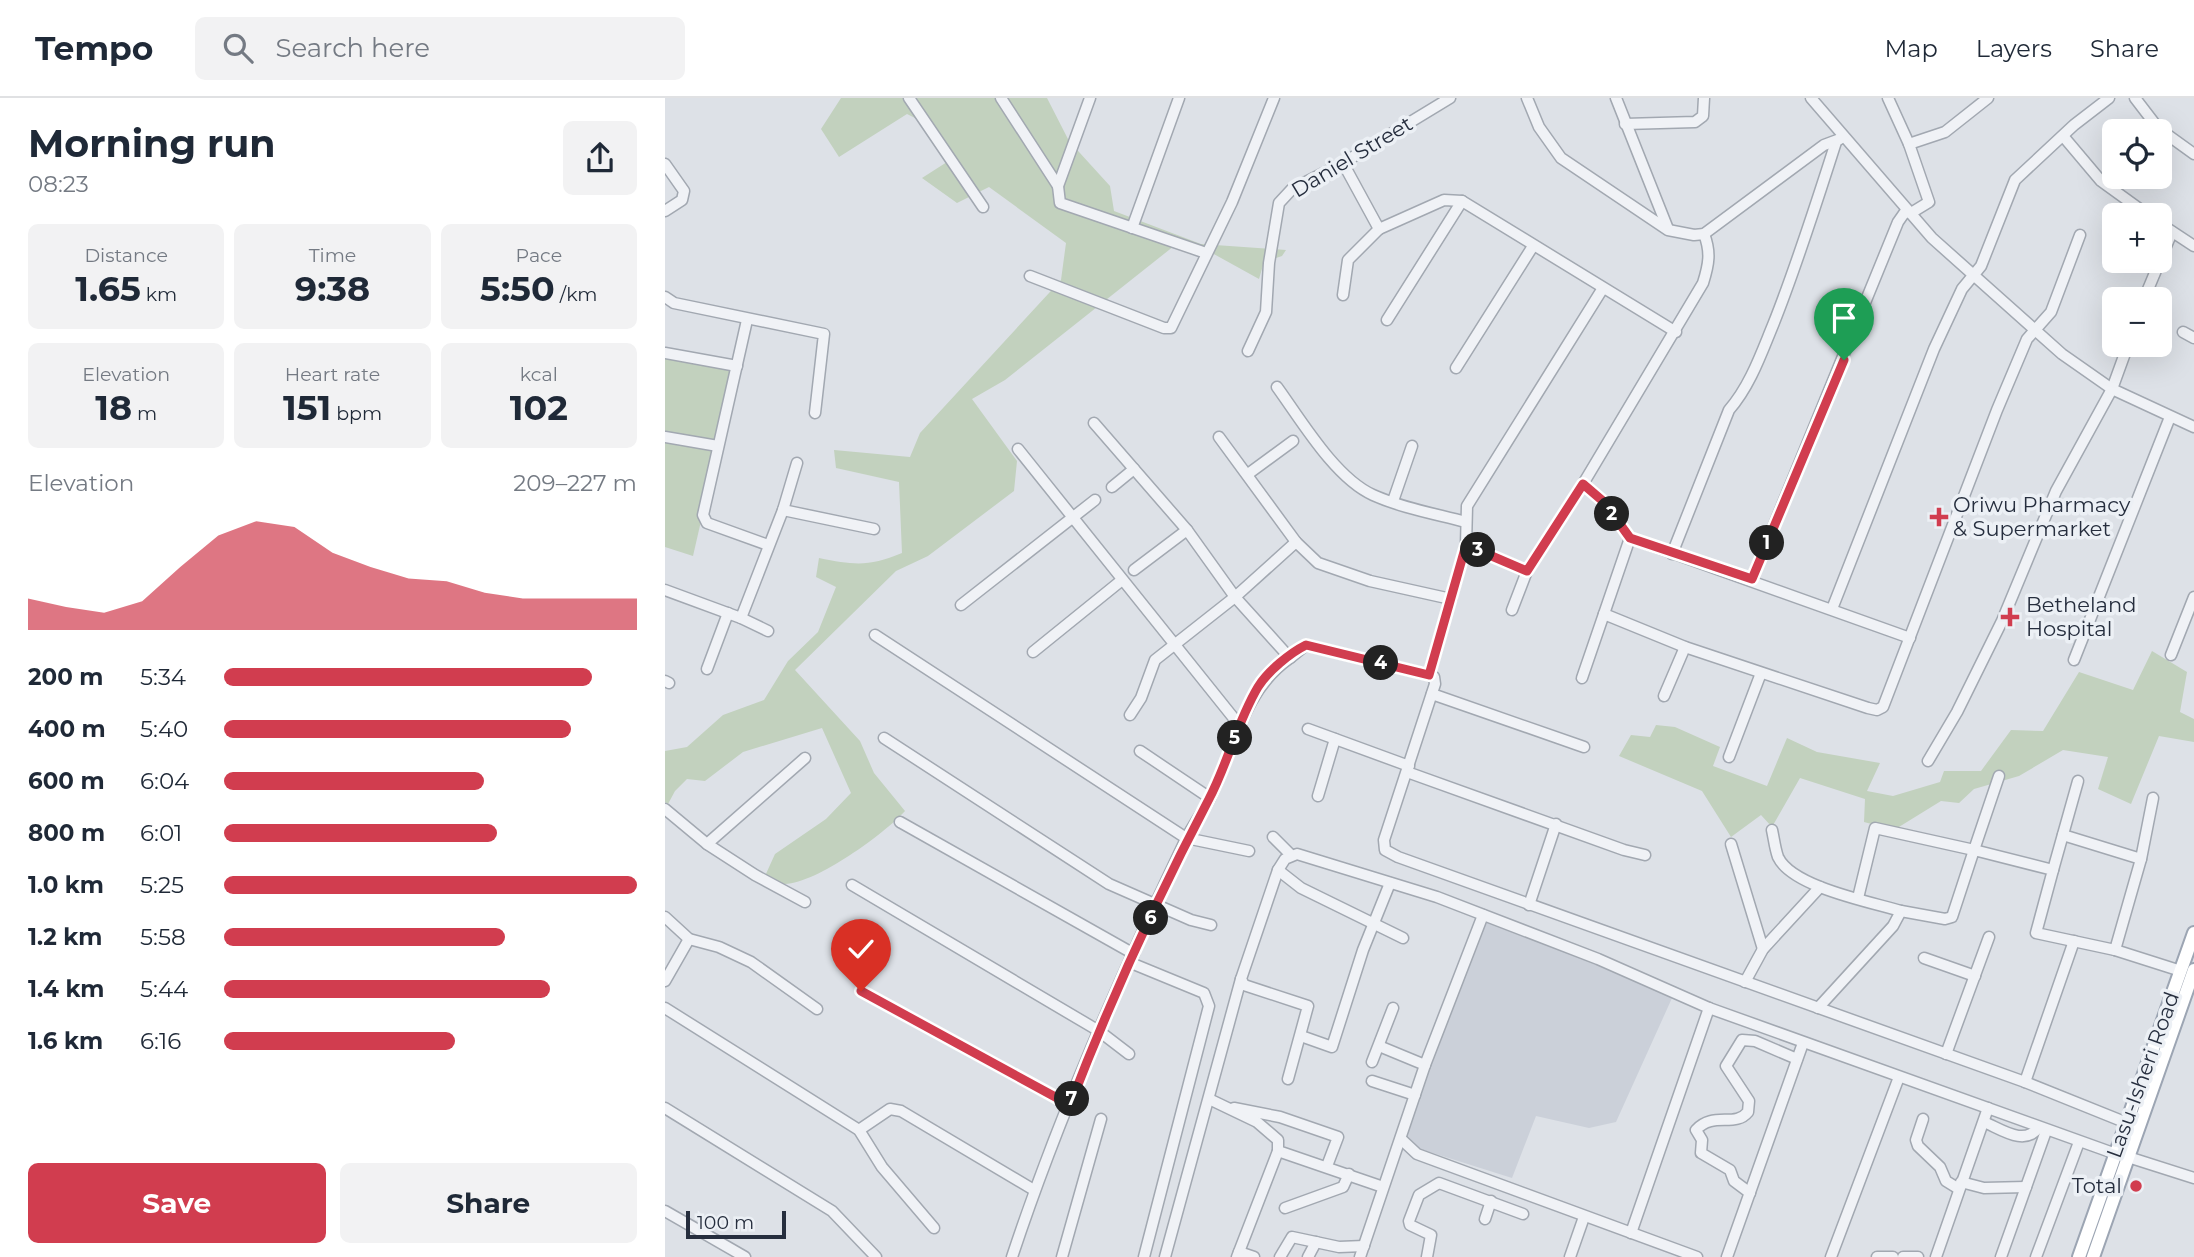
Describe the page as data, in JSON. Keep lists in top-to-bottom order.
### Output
{
  "streets": {
    "main road": ["Lasu-Isheri Road"],
    "street": ["Daniel Street"]
  },
  "places": {
    "health": ["Oriwu Pharmacy & Supermarket", "Betheland Hospital"],
    "other": ["Total"]
  },
  "scale_bar": "100 m",
  "page": {
    "header": "Tempo",
    "search": "Search here",
    "nav": ["Map", "Layers", "Share"],
    "heading": ["Morning run", "08:23"],
    "map_buttons": ["+", "−"],
    "stats": [
      ["Distance", "1.65 km"],
      ["Time", "9:38"],
      ["Pace", "5:50 /km"],
      ["Elevation", "18 m"],
      ["Heart rate", "151 bpm"],
      ["kcal", "102"]
    ],
    "chart": ["Elevation", "209–227 m"],
    "pins": [
      "2",
      "1",
      "3",
      "4",
      "5",
      "6",
      "7"
    ],
    "list": [
      {
        "name": "200 m",
        "note": "5:34"
      },
      {
        "name": "400 m",
        "note": "5:40"
      },
      {
        "name": "600 m",
        "note": "6:04"
      },
      {
        "name": "800 m",
        "note": "6:01"
      },
      {
        "name": "1.0 km",
        "note": "5:25"
      },
      {
        "name": "1.2 km",
        "note": "5:58"
      },
      {
        "name": "1.4 km",
        "note": "5:44"
      },
      {
        "name": "1.6 km",
        "note": "6:16"
      }
    ],
    "buttons": ["Save", "Share"],
    "scale": "100 m"
  }
}
